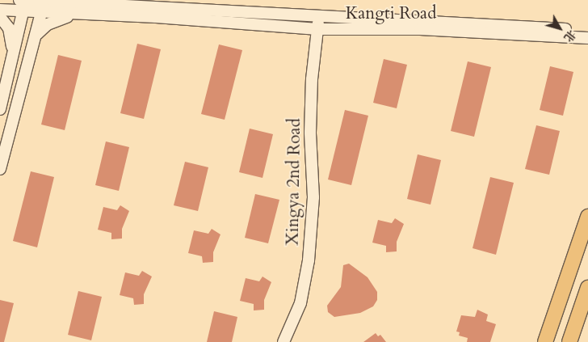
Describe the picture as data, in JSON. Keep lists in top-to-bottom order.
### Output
{
  "streets": {
    "street": ["Kangti Road", "Xingya 2nd Road"]
  },
  "crossings": [
    ["Kangti Road", "Xingya 2nd Road"]
  ],
  "north": "bottom right"
}
